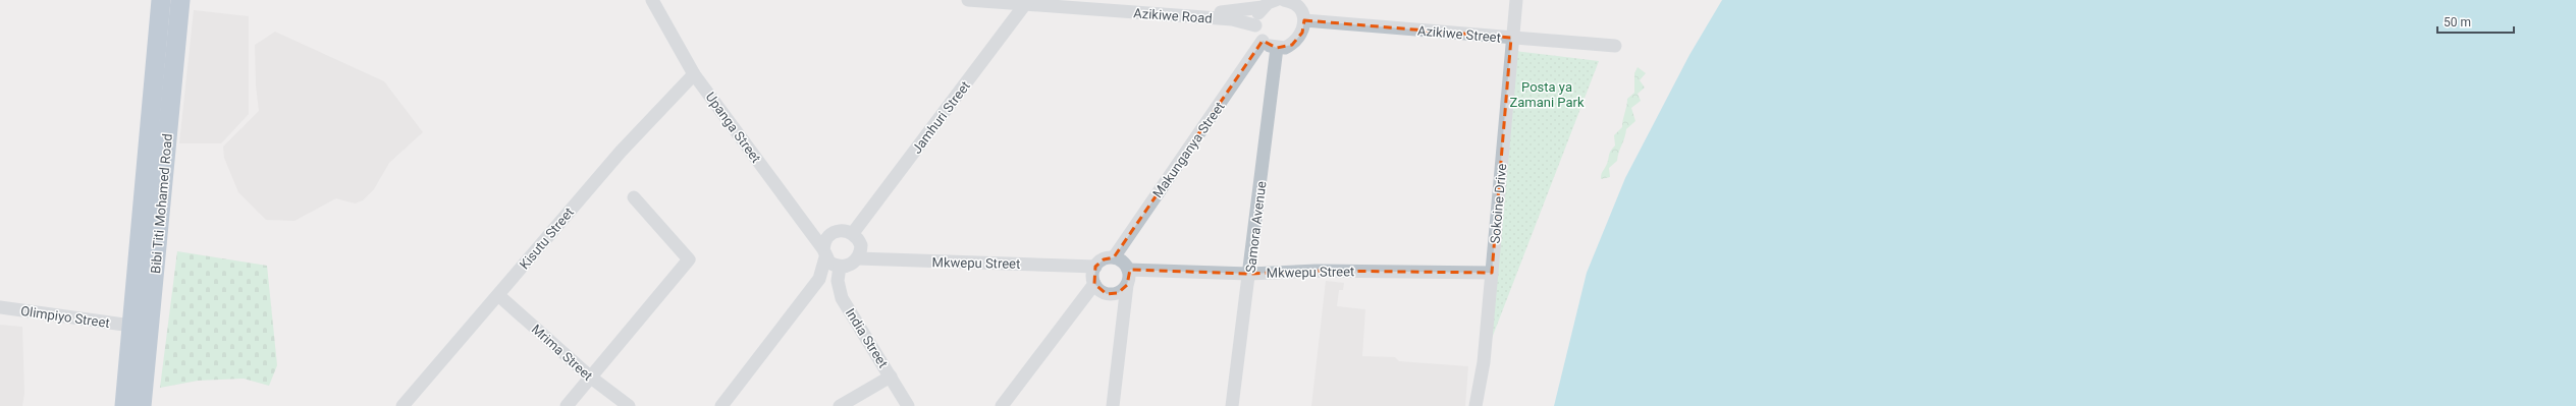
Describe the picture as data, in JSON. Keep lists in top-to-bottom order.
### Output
{
  "streets": {
    "highway": ["Bibi Titi Mohamed Road"],
    "street": [
      "Azikiwe Road",
      "Azikiwe Street",
      "Jamhuri Street",
      "Upanga Street",
      "Makunganya Street",
      "Sokoine Drive",
      "Samora Avenue",
      "Kisutu Street",
      "Mkwepu Street",
      "Olimpiyo Street",
      "India Street",
      "Mrima Street"
    ]
  },
  "crossings": [
    ["Azikiwe Road", "Jamhuri Street"],
    ["Azikiwe Street", "Sokoine Drive"],
    ["Jamhuri Street", "Upanga Street"],
    ["Jamhuri Street", "Mkwepu Street"],
    ["Jamhuri Street", "India Street"],
    ["Upanga Street", "Kisutu Street"],
    ["Upanga Street", "Mkwepu Street"],
    ["Upanga Street", "India Street"],
    ["Makunganya Street", "Mkwepu Street"],
    ["Bibi Titi Mohamed Road", "Olimpiyo Street"],
    ["Sokoine Drive", "Mkwepu Street"],
    ["Samora Avenue", "Mkwepu Street"],
    ["Kisutu Street", "Mrima Street"],
    ["Mkwepu Street", "India Street"]
  ],
  "parks": ["Posta ya Zamani Park"],
  "scale_bar": "50 m"
}
